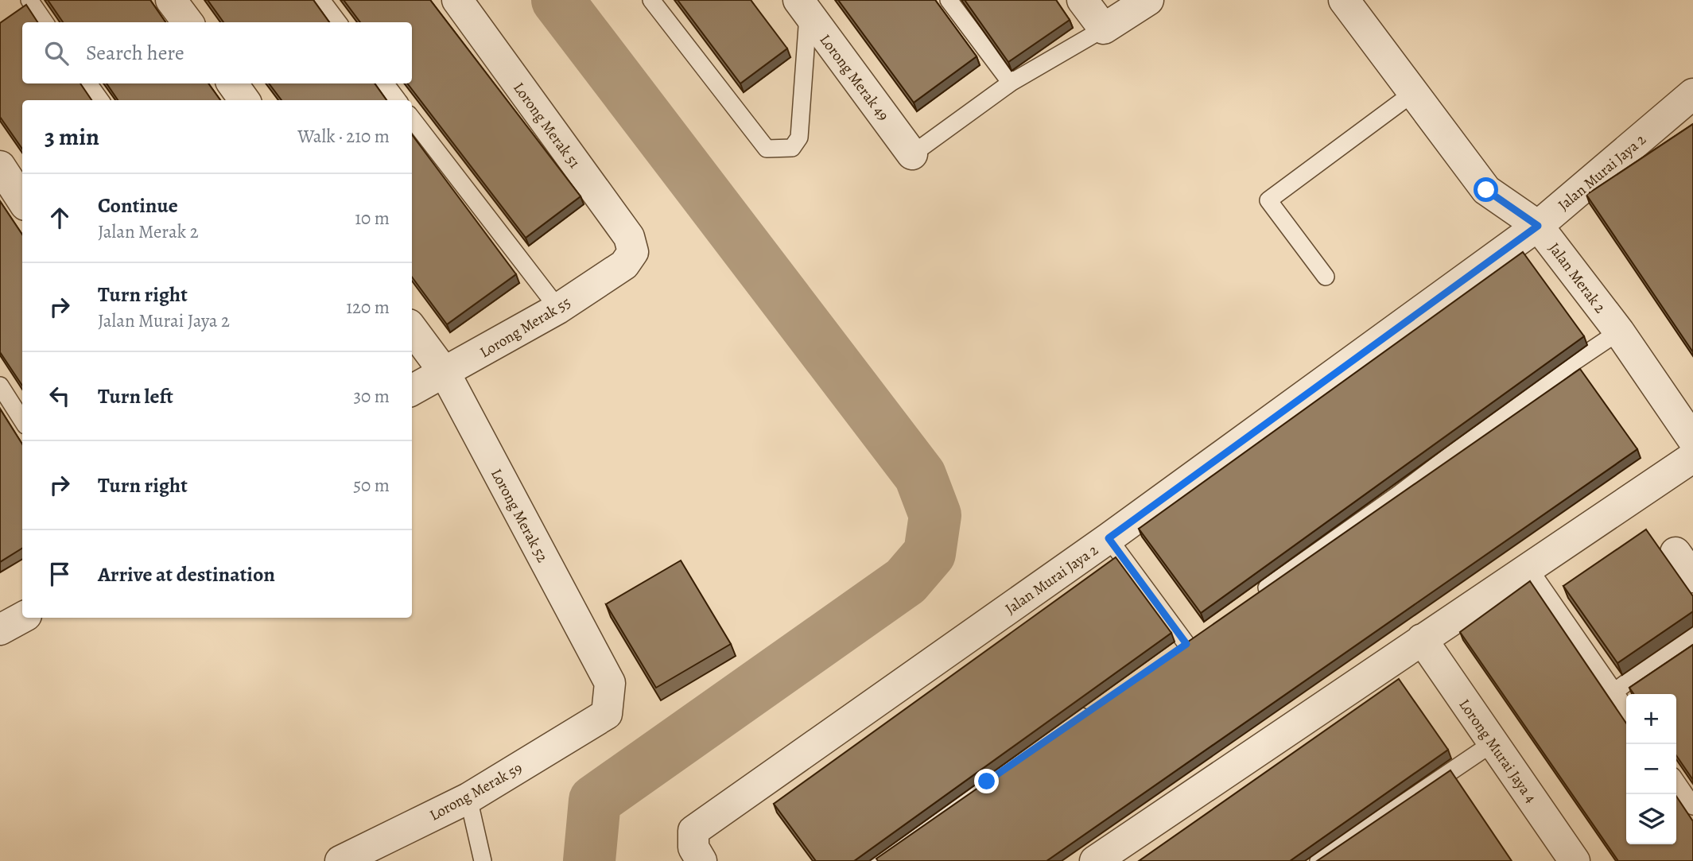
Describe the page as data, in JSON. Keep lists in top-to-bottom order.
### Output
{
  "streets": {
    "street": [
      "Lorong Merak 49",
      "Lorong Merak 51",
      "Jalan Murai Jaya 2",
      "Jalan Merak 2",
      "Lorong Merak 55",
      "Lorong Merak 52",
      "Lorong Murai Jaya 4",
      "Lorong Merak 59"
    ]
  },
  "crossings": [
    ["Lorong Merak 51", "Lorong Merak 55"],
    ["Jalan Murai Jaya 2", "Jalan Merak 2"],
    ["Lorong Merak 55", "Lorong Merak 52"],
    ["Lorong Merak 52", "Lorong Merak 59"]
  ],
  "page": {
    "search": "Search here",
    "heading": ["3 min", "Walk · 210 m"],
    "list": [
      ["Continue", "Jalan Merak 2", "10 m"],
      ["Turn right", "Jalan Murai Jaya 2", "120 m"],
      ["Turn left", "30 m"],
      ["Turn right", "50 m"],
      "Arrive at destination"
    ],
    "map_buttons": ["+", "−"]
  }
}
